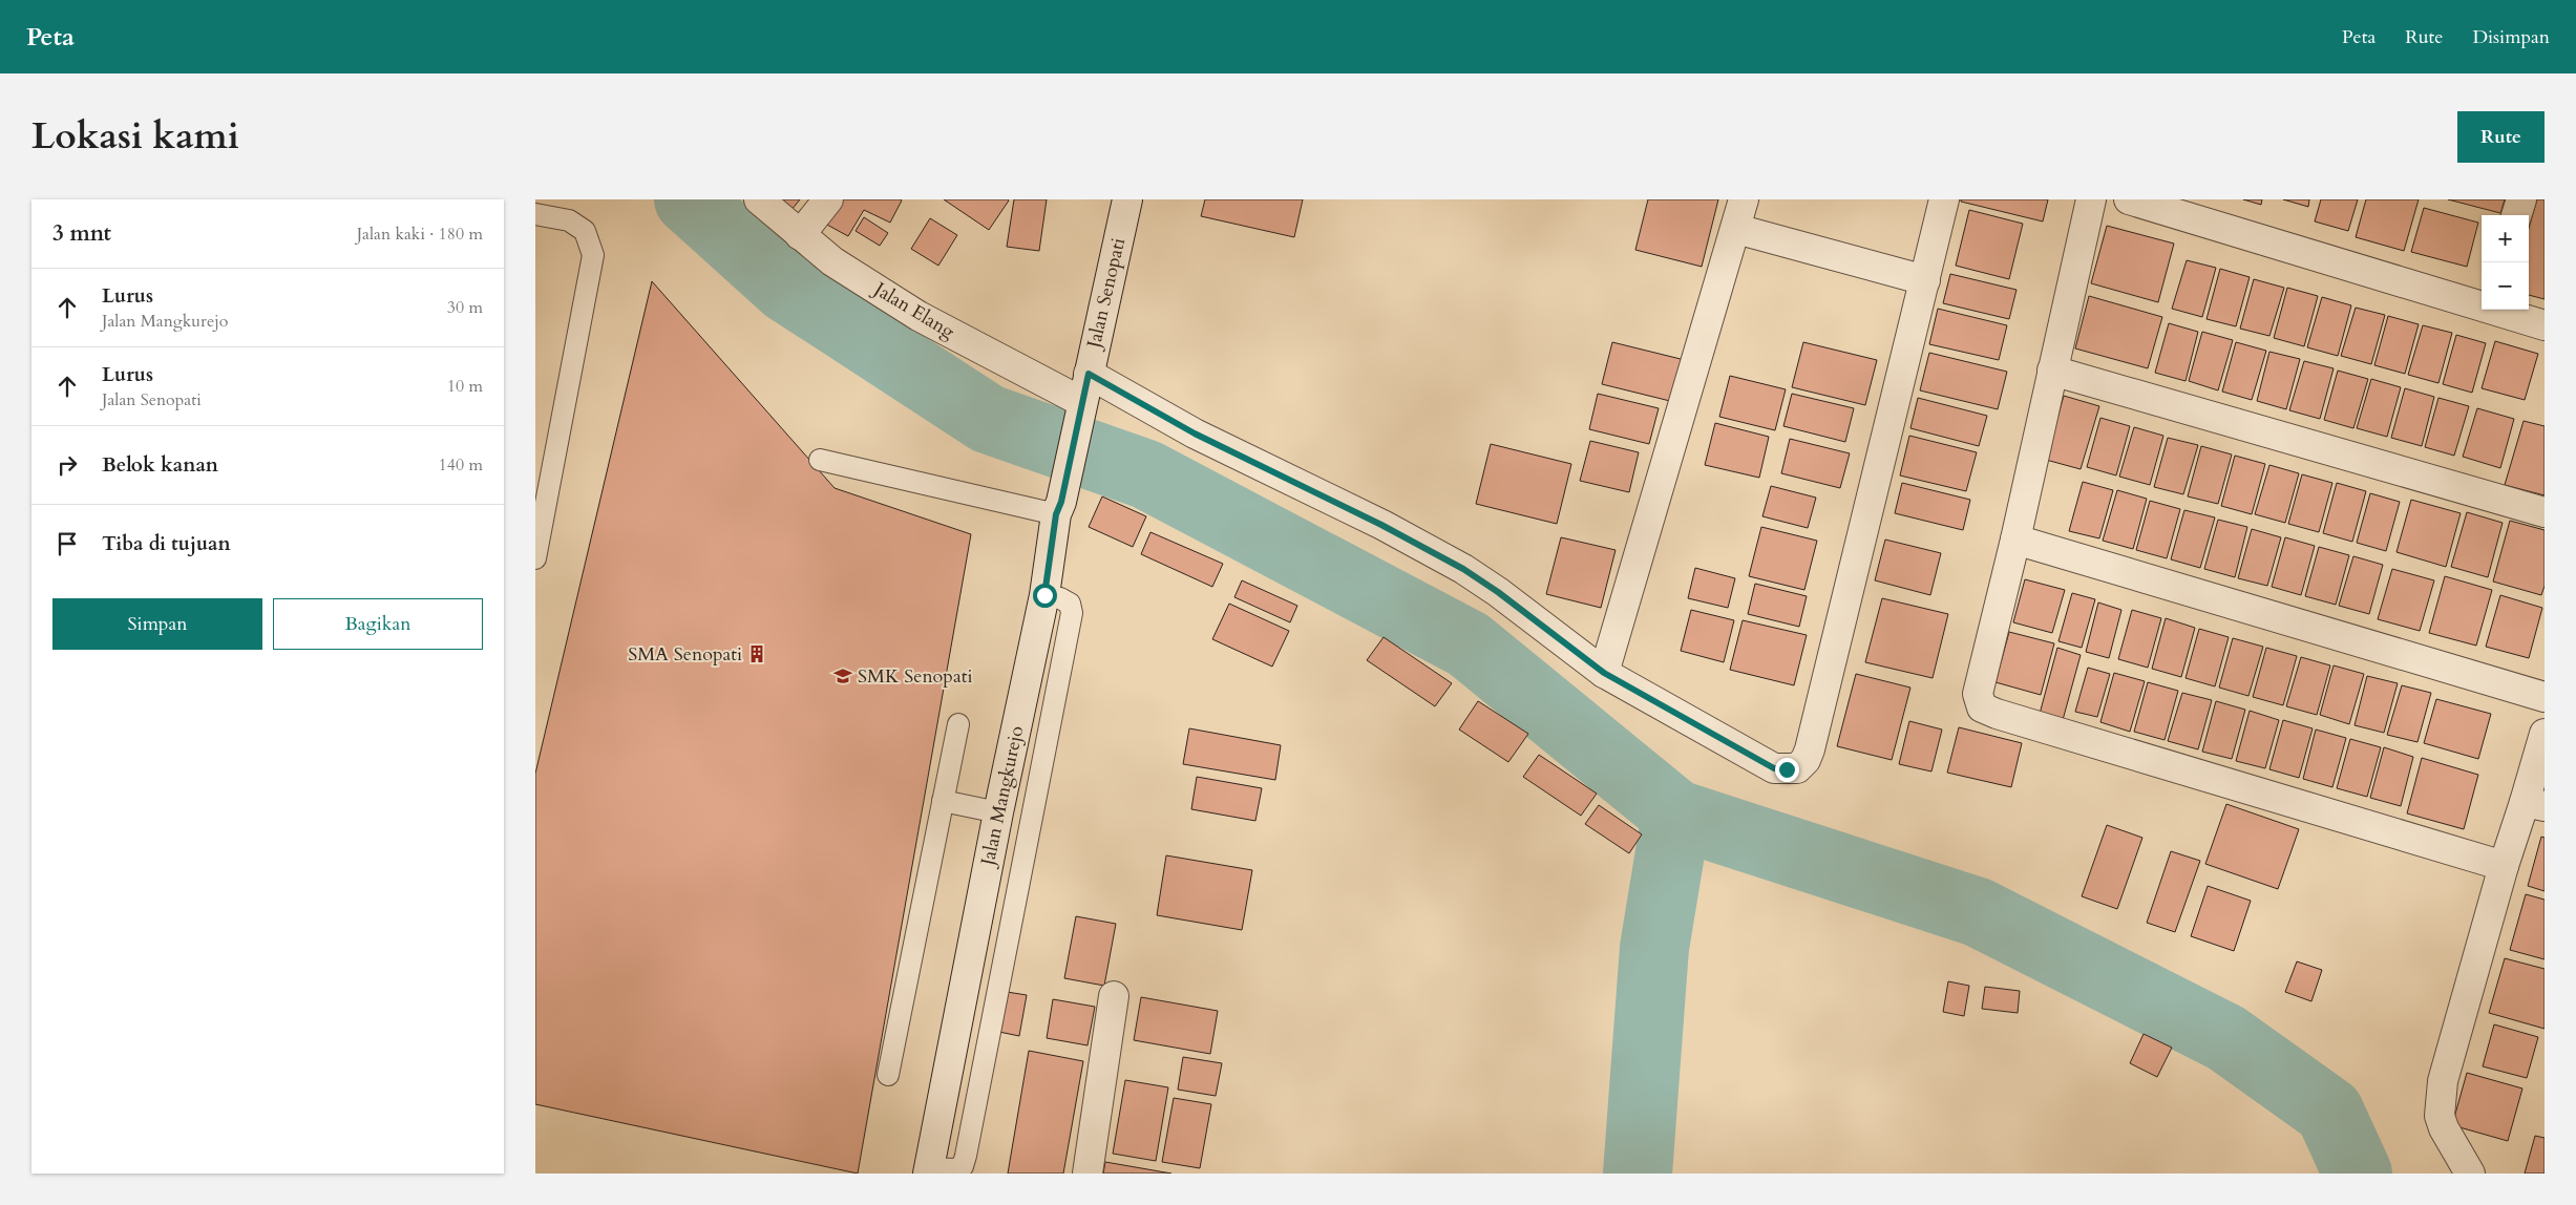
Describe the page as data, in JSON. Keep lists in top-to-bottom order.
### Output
{
  "streets": {
    "street": ["Jalan Senopati", "Jalan Elang", "Jalan Mangkurejo"]
  },
  "crossings": [
    ["Jalan Senopati", "Jalan Elang"],
    ["Jalan Senopati", "Jalan Mangkurejo"],
    ["Jalan Elang", "Jalan Mangkurejo"]
  ],
  "places": {
    "building": ["SMA Senopati"],
    "school or university": ["SMK Senopati"]
  },
  "page": {
    "header": "Peta",
    "nav": ["Peta", "Rute", "Disimpan"],
    "title": "Lokasi kami",
    "buttons": [
      "Rute",
      ["Simpan", "Bagikan"]
    ],
    "heading": ["3 mnt", "Jalan kaki · 180 m"],
    "map_buttons": ["+", "−"],
    "list": [
      ["Lurus", "Jalan Mangkurejo", "30 m"],
      ["Lurus", "Jalan Senopati", "10 m"],
      ["Belok kanan", "140 m"],
      "Tiba di tujuan"
    ]
  }
}
